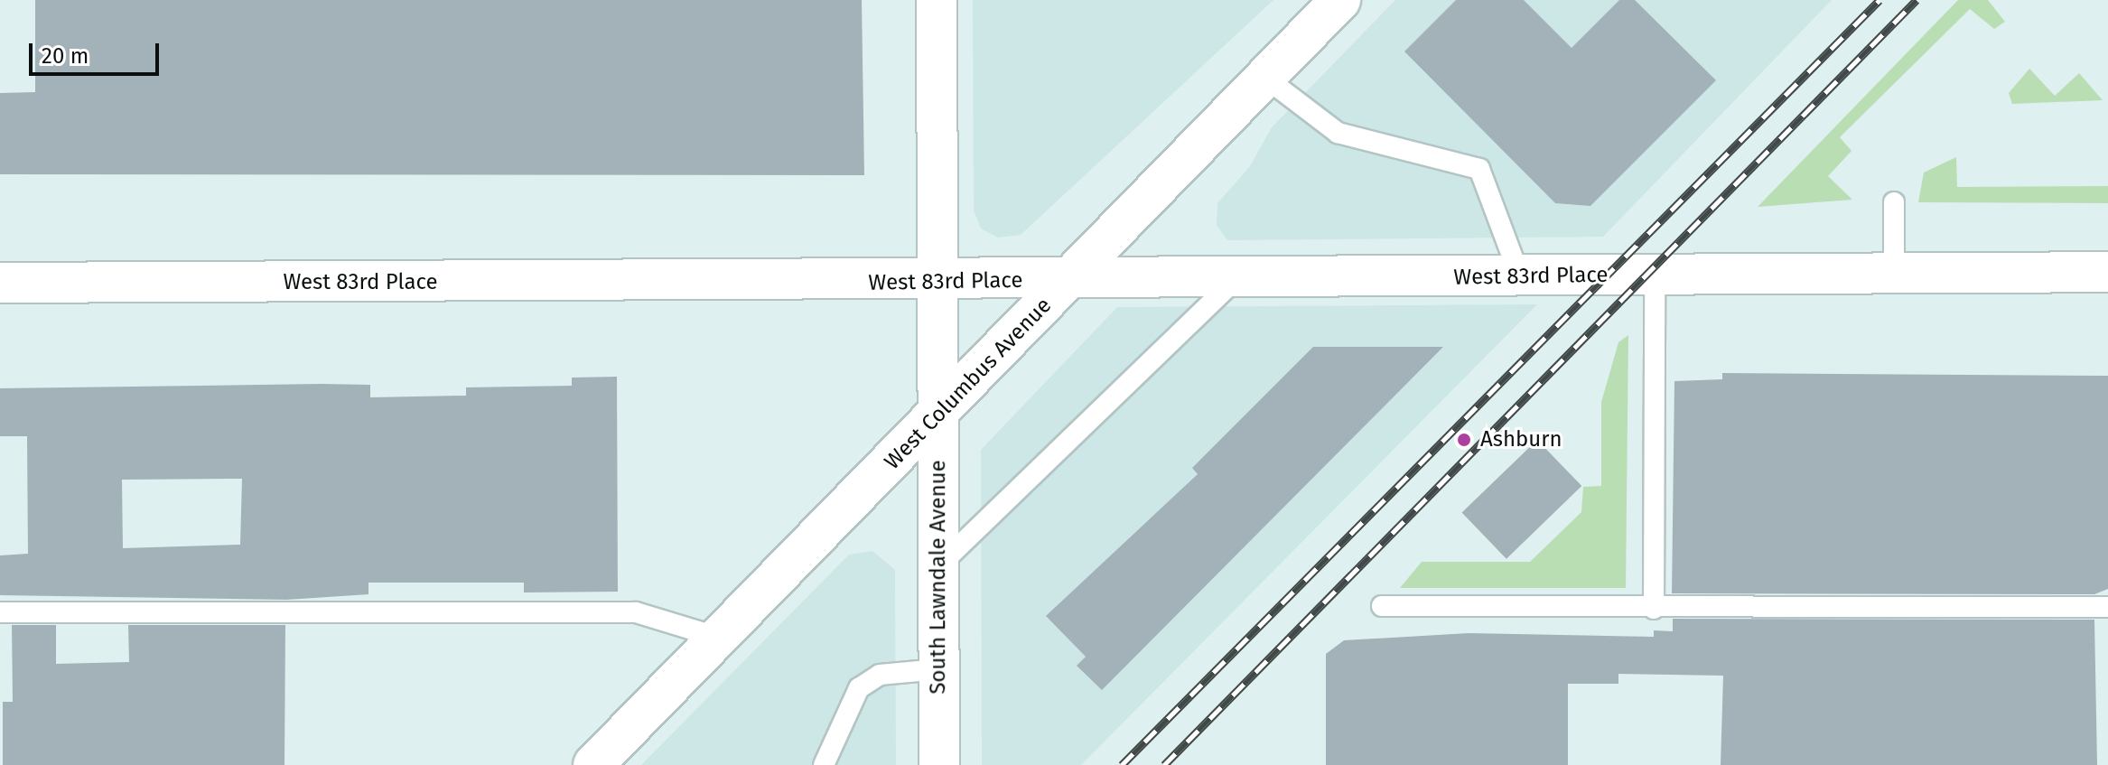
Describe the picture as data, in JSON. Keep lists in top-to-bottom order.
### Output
{
  "streets": {
    "street": ["West 83rd Place", "West Columbus Avenue", "South Lawndale Avenue"]
  },
  "crossings": [
    ["West 83rd Place", "West Columbus Avenue"],
    ["West 83rd Place", "South Lawndale Avenue"],
    ["West Columbus Avenue", "South Lawndale Avenue"]
  ],
  "places": ["Ashburn"],
  "scale_bar": "20 m"
}
